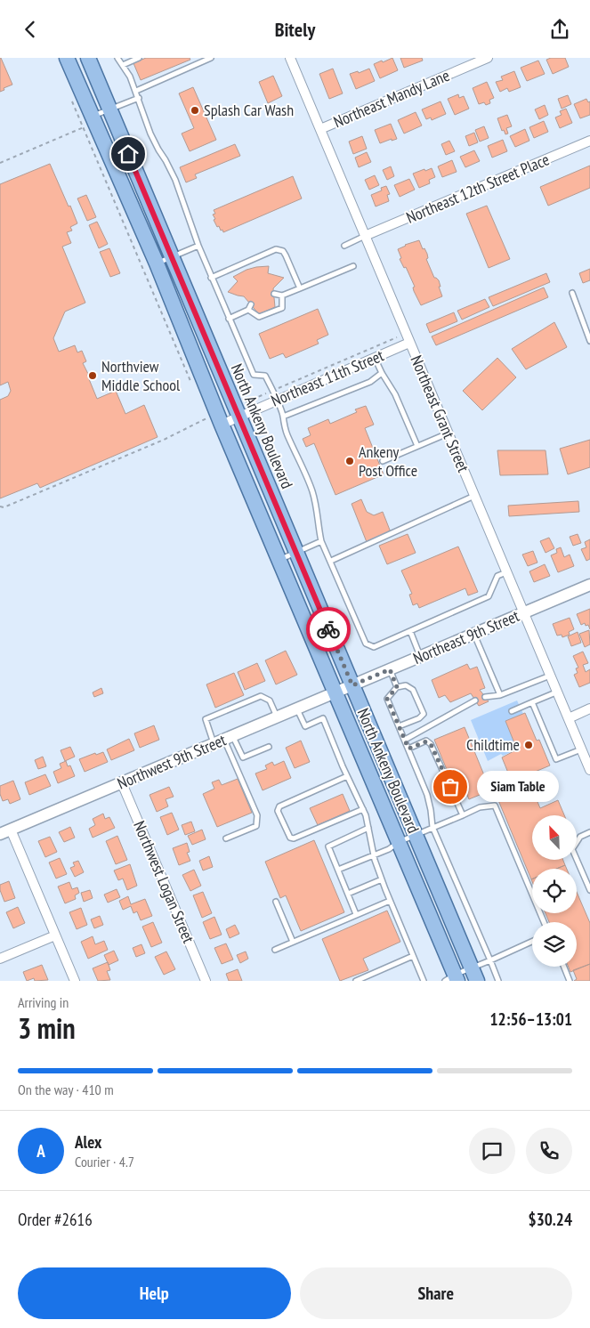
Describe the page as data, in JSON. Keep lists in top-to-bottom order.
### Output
{
  "streets": {
    "main road": ["North Ankeny Boulevard"],
    "street": [
      "Northeast Mandy Lane",
      "Northeast 12th Street Place",
      "Northeast 11th Street",
      "Northeast Grant Street",
      "Northeast 9th Street",
      "Northwest 9th Street",
      "Northwest Logan Street"
    ]
  },
  "crossings": [
    ["Northeast Mandy Lane", "Northeast Grant Street"],
    ["Northeast 12th Street Place", "Northeast Grant Street"],
    ["Northeast 11th Street", "Northeast Grant Street"],
    ["Northeast 11th Street", "North Ankeny Boulevard"],
    ["Northeast Grant Street", "Northeast 9th Street"],
    ["North Ankeny Boulevard", "Northeast 9th Street"],
    ["North Ankeny Boulevard", "Northwest 9th Street"],
    ["Northeast 9th Street", "Northwest 9th Street"],
    ["Northwest 9th Street", "Northwest Logan Street"]
  ],
  "places": [
    "Splash Car Wash",
    "Northview Middle School",
    "Ankeny Post Office",
    "Childtime",
    "Siam Table"
  ],
  "north": "top left",
  "page": {
    "header": "Bitely",
    "bubble": "Siam Table",
    "heading": ["3 min", "Arriving in", "12:56–13:01"],
    "panel": [
      "Alex",
      "Courier · 4.7",
      "Order #2616",
      "$30.24"
    ],
    "bar": "On the way · 410 m",
    "round": "A",
    "buttons": ["Help", "Share"]
  }
}
